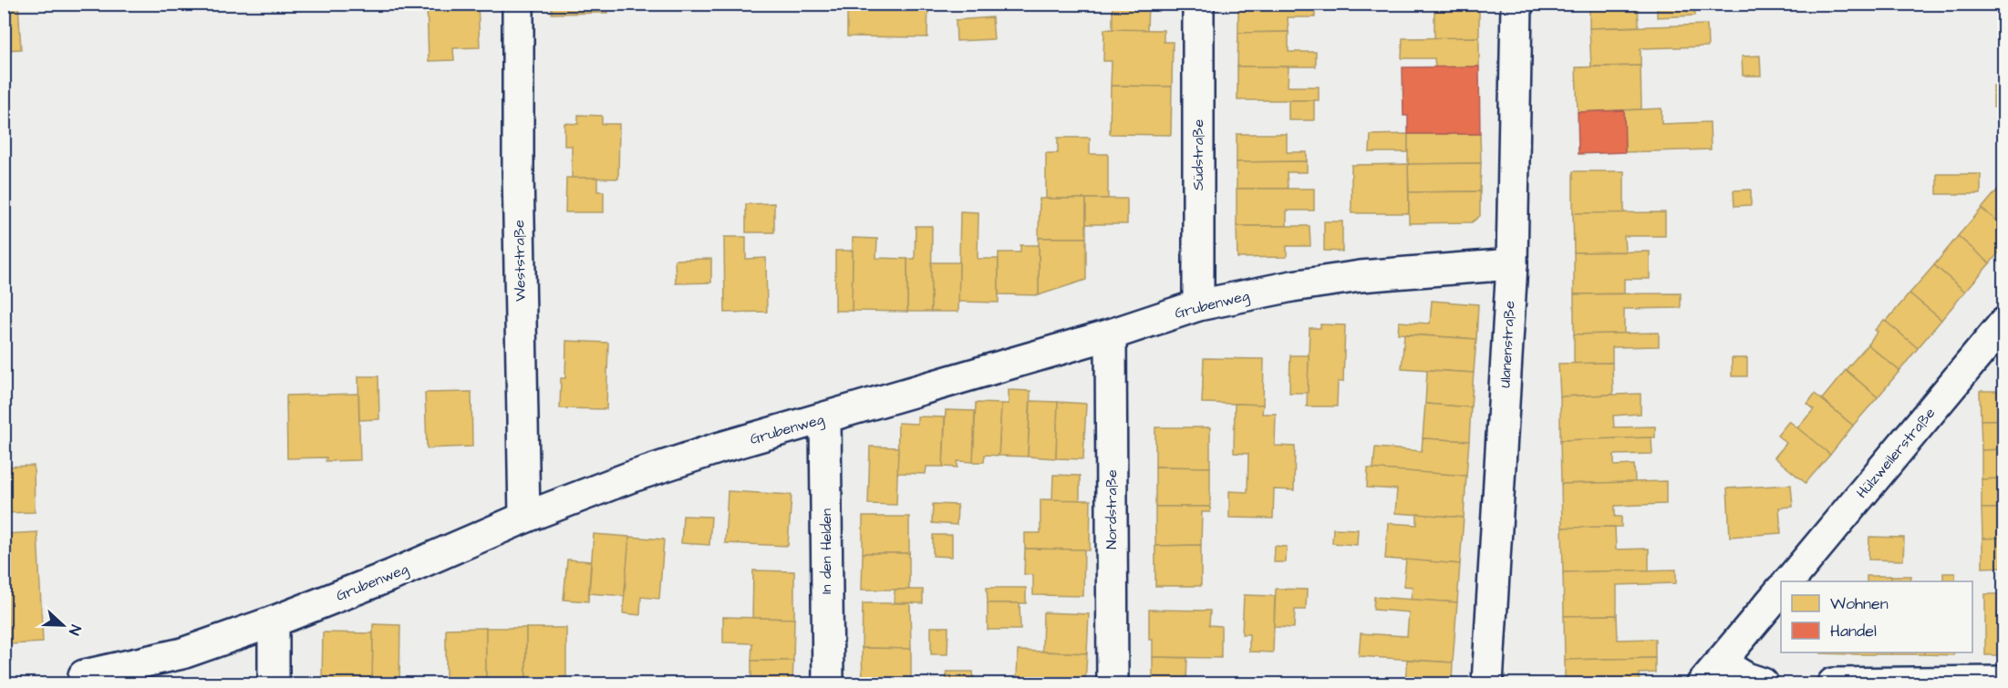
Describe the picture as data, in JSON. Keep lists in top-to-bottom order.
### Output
{
  "streets": {
    "street": [
      "Südstraße",
      "Weststraße",
      "Grubenweg",
      "Ulanenstraße",
      "Hülzweilerstraße",
      "Nordstraße",
      "In den Helden"
    ]
  },
  "crossings": [
    ["Südstraße", "Grubenweg"],
    ["Weststraße", "Grubenweg"],
    ["Grubenweg", "Ulanenstraße"],
    ["Grubenweg", "Nordstraße"],
    ["Grubenweg", "In den Helden"]
  ],
  "legend": ["Wohnen", "Handel"],
  "north": "right"
}
